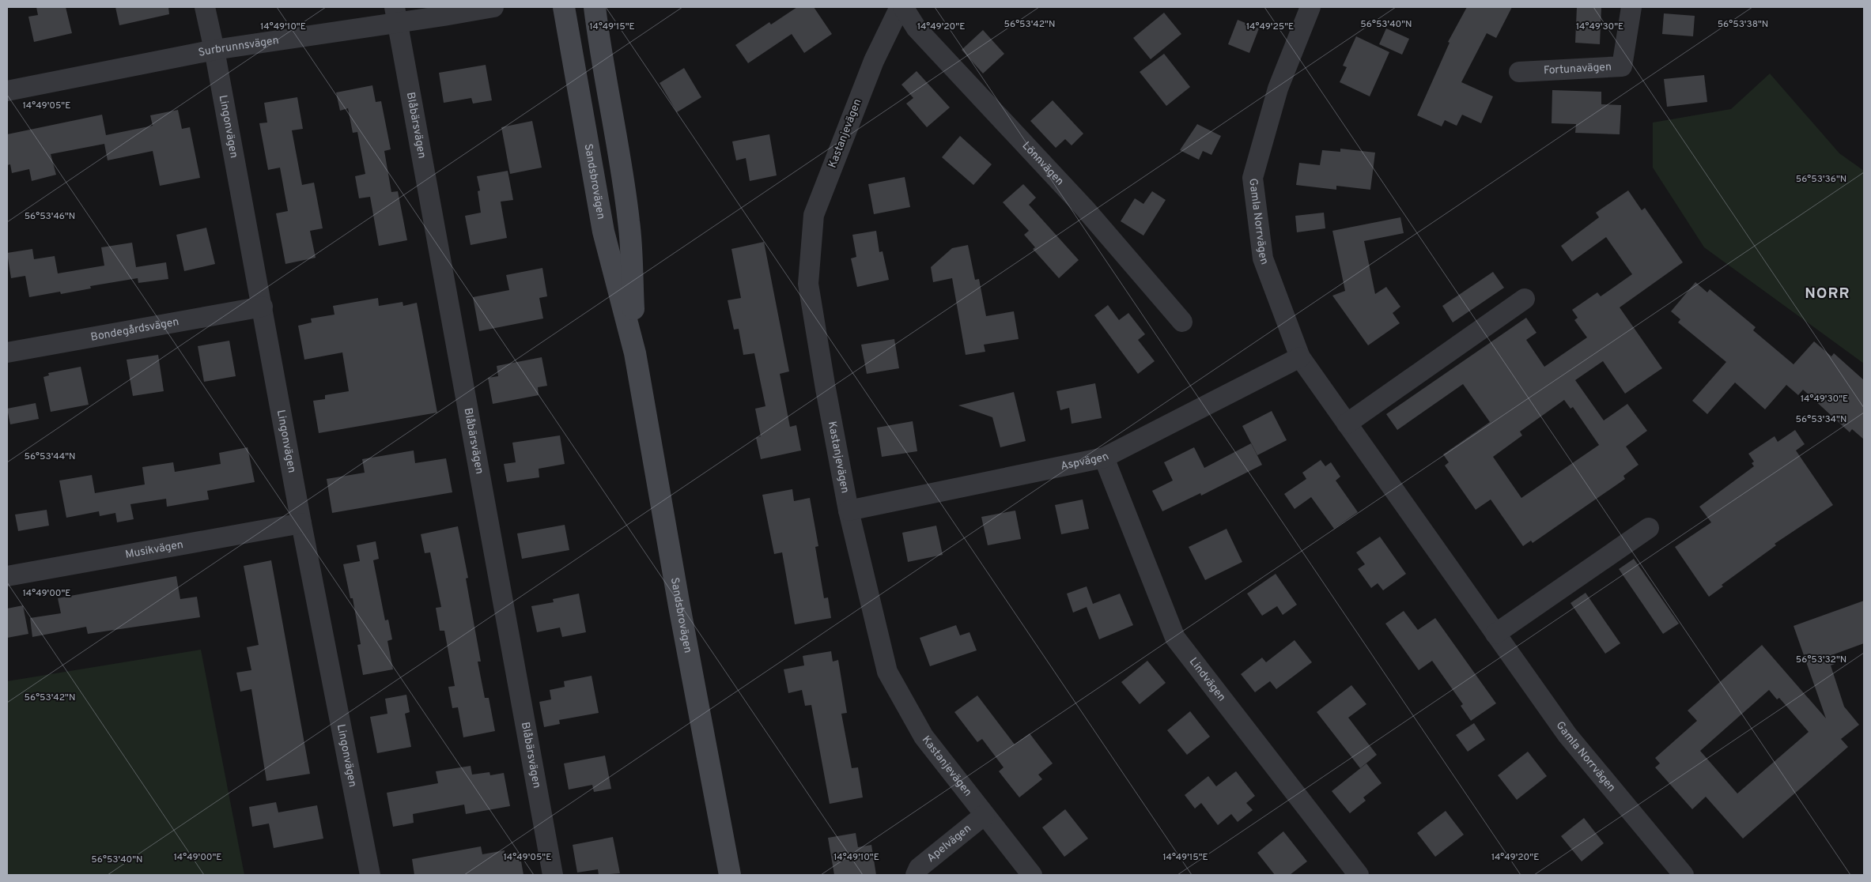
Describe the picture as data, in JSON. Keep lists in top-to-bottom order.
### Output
{
  "streets": {
    "main road": ["Sandsbrovägen"],
    "street": [
      "Surbrunnsvägen",
      "Fortunavägen",
      "Lingonvägen",
      "Blåbärsvägen",
      "Kastanjevägen",
      "Lönnvägen",
      "Gamla Norrvägen",
      "Bondegårdsvägen",
      "Aspvägen",
      "Musikvägen",
      "Lindvägen",
      "Apelvägen"
    ]
  },
  "crossings": [
    ["Surbrunnsvägen", "Lingonvägen"],
    ["Surbrunnsvägen", "Blåbärsvägen"],
    ["Lingonvägen", "Bondegårdsvägen"],
    ["Lingonvägen", "Musikvägen"],
    ["Kastanjevägen", "Lönnvägen"],
    ["Kastanjevägen", "Aspvägen"],
    ["Kastanjevägen", "Apelvägen"],
    ["Gamla Norrvägen", "Aspvägen"],
    ["Aspvägen", "Lindvägen"]
  ],
  "districts": ["NORR"],
  "coordinates": [
    "56°53'42\"N",
    "56°53'40\"N",
    "56°53'38\"N",
    "14°49'10\"E",
    "14°49'15\"E",
    "14°49'20\"E",
    "14°49'25\"E",
    "14°49'30\"E",
    "14°49'05\"E",
    "56°53'36\"N",
    "56°53'46\"N",
    "56°53'34\"N",
    "56°53'44\"N",
    "14°49'00\"E",
    "56°53'32\"N"
  ]
}
